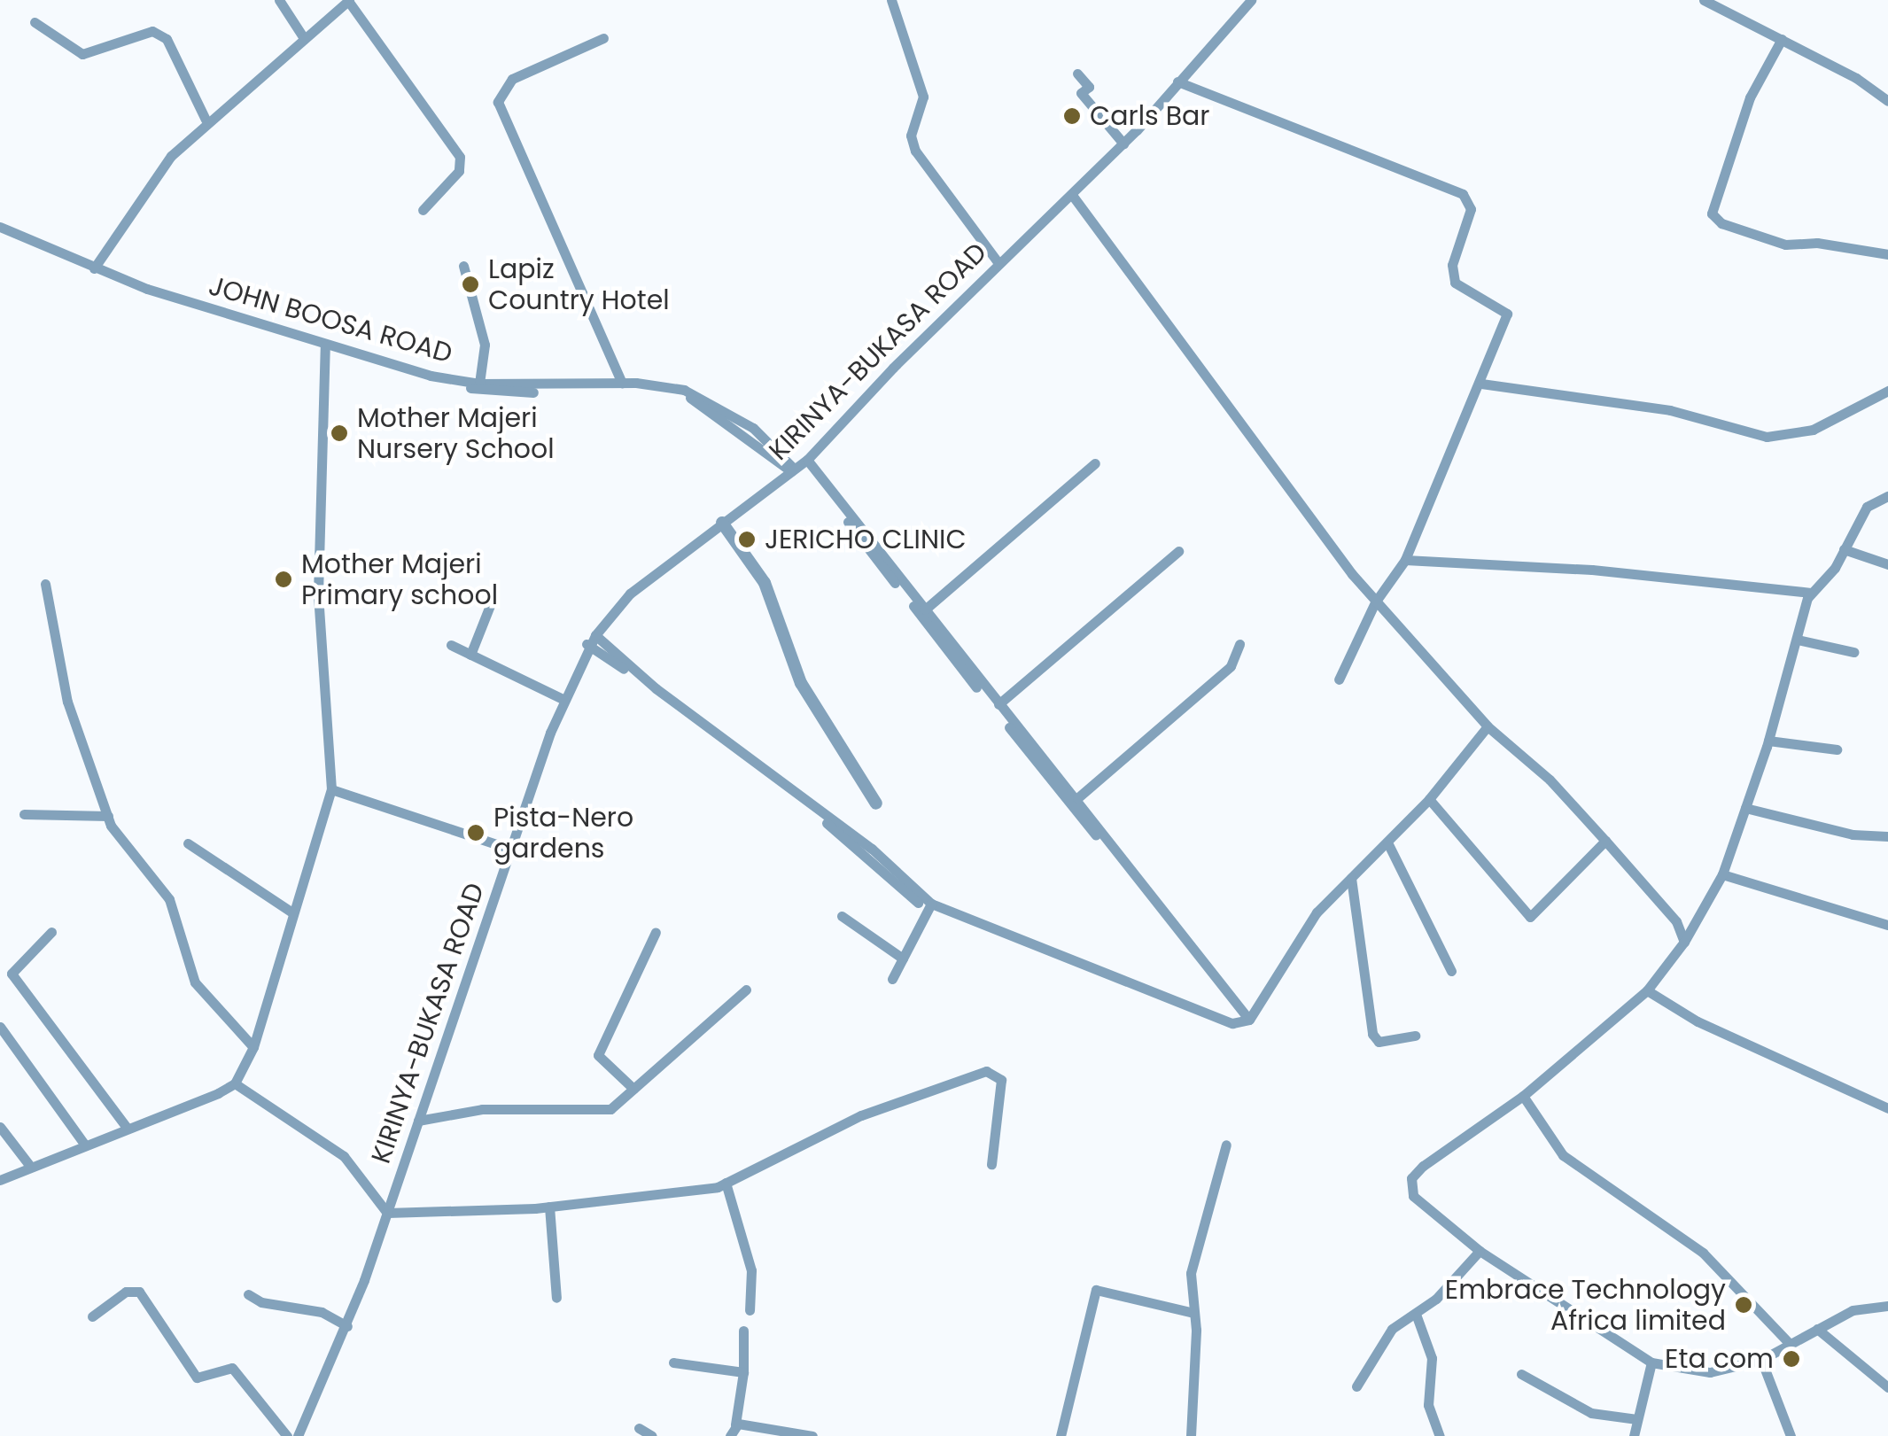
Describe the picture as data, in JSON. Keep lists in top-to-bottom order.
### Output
{
  "streets": {
    "street": ["JOHN BOOSA ROAD", "KIRINYA-BUKASA ROAD"]
  },
  "crossings": [
    ["JOHN BOOSA ROAD", "KIRINYA-BUKASA ROAD"]
  ],
  "places": [
    "Carls Bar",
    "Lapiz Country Hotel",
    "Mother Majeri Nursery School",
    "JERICHO CLINIC",
    "Mother Majeri Primary school",
    "Pista-Nero gardens",
    "Embrace Technology Africa limited",
    "Eta com"
  ]
}
